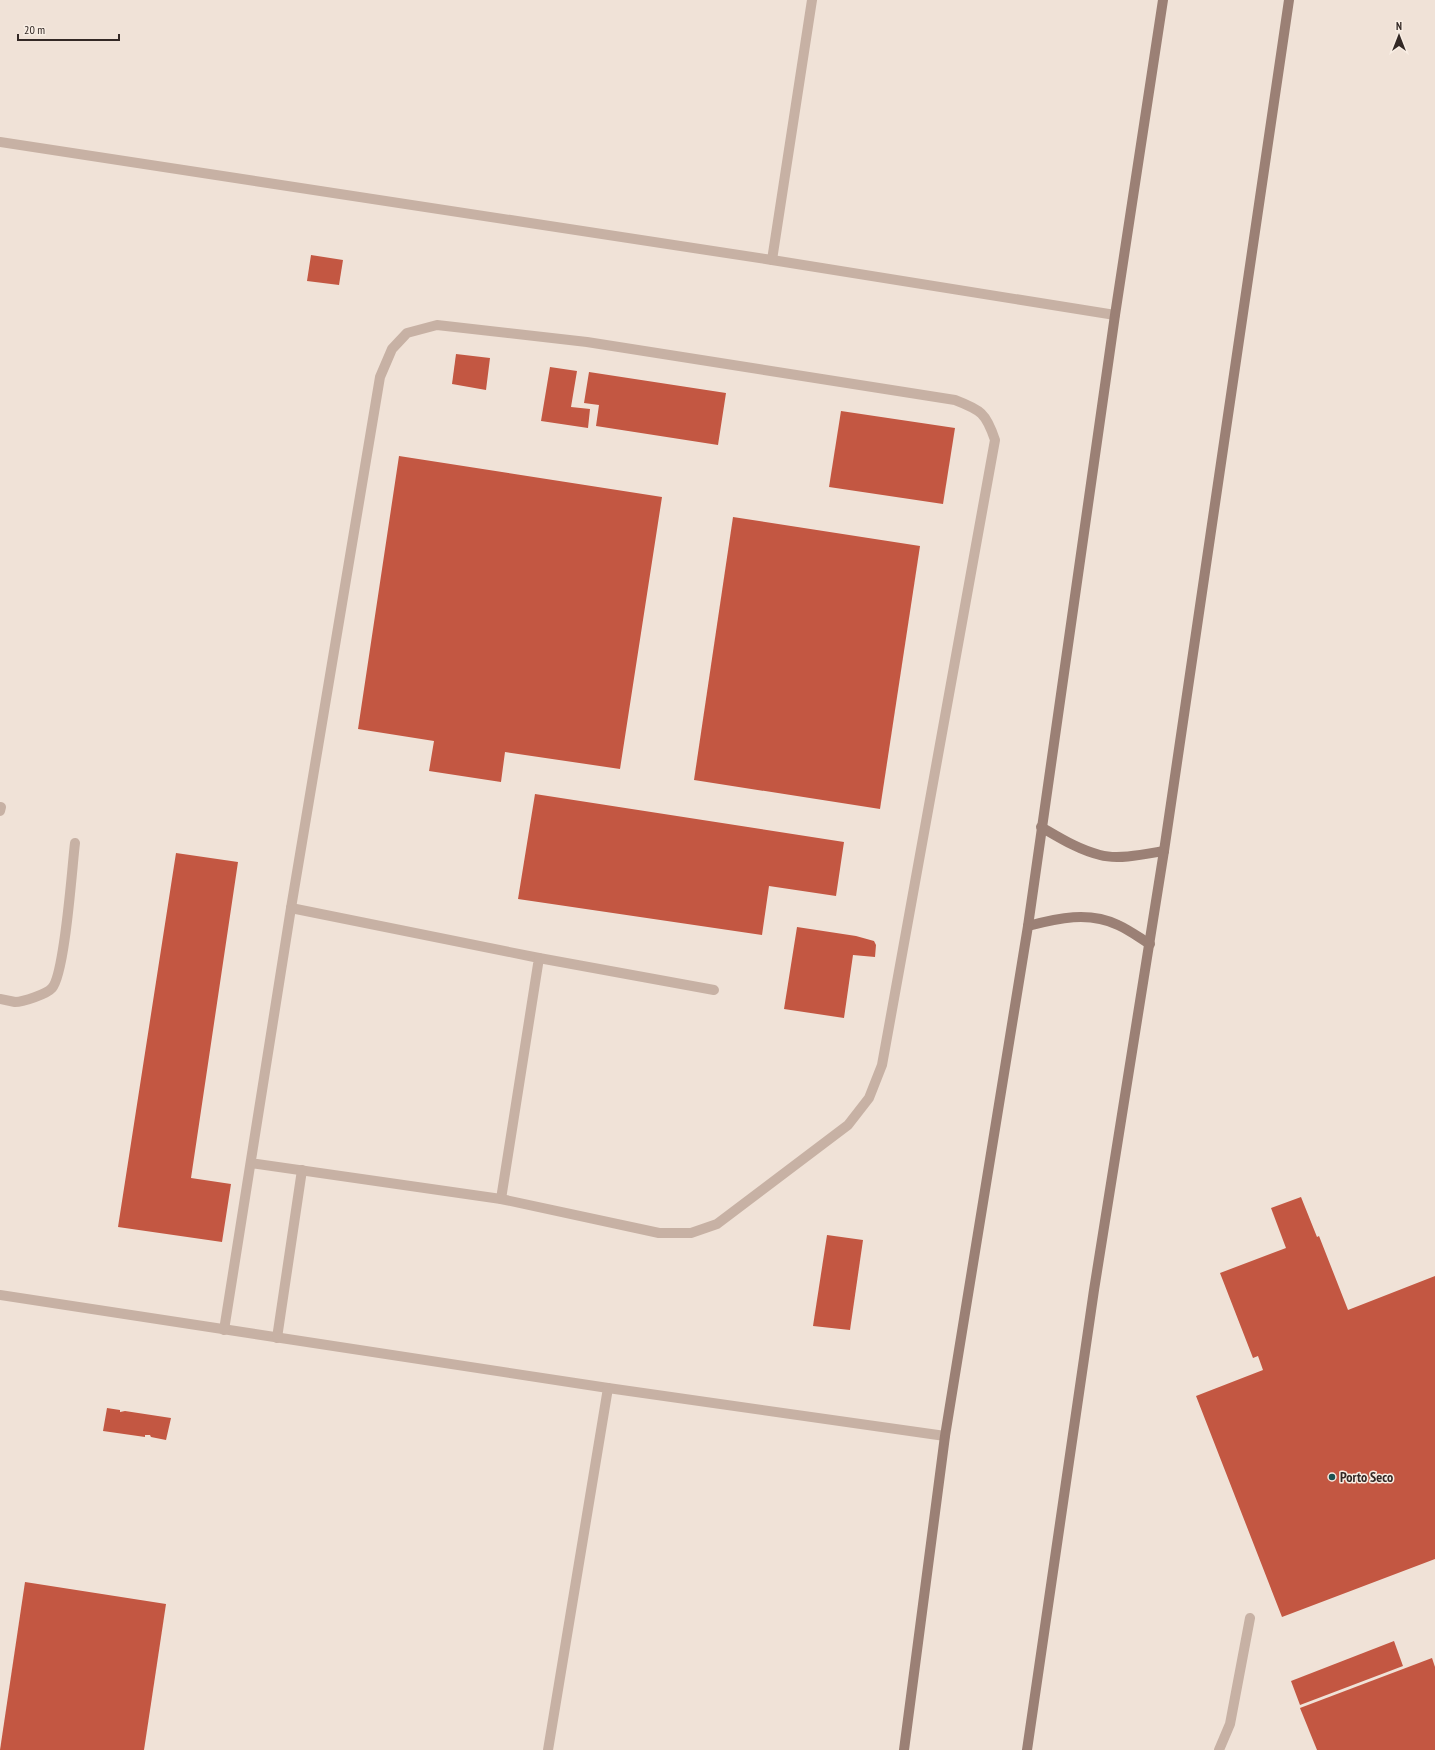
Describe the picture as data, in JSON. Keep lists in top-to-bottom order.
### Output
{
  "places": ["Porto Seco"],
  "scale_bar": "20 m",
  "north": "top"
}
